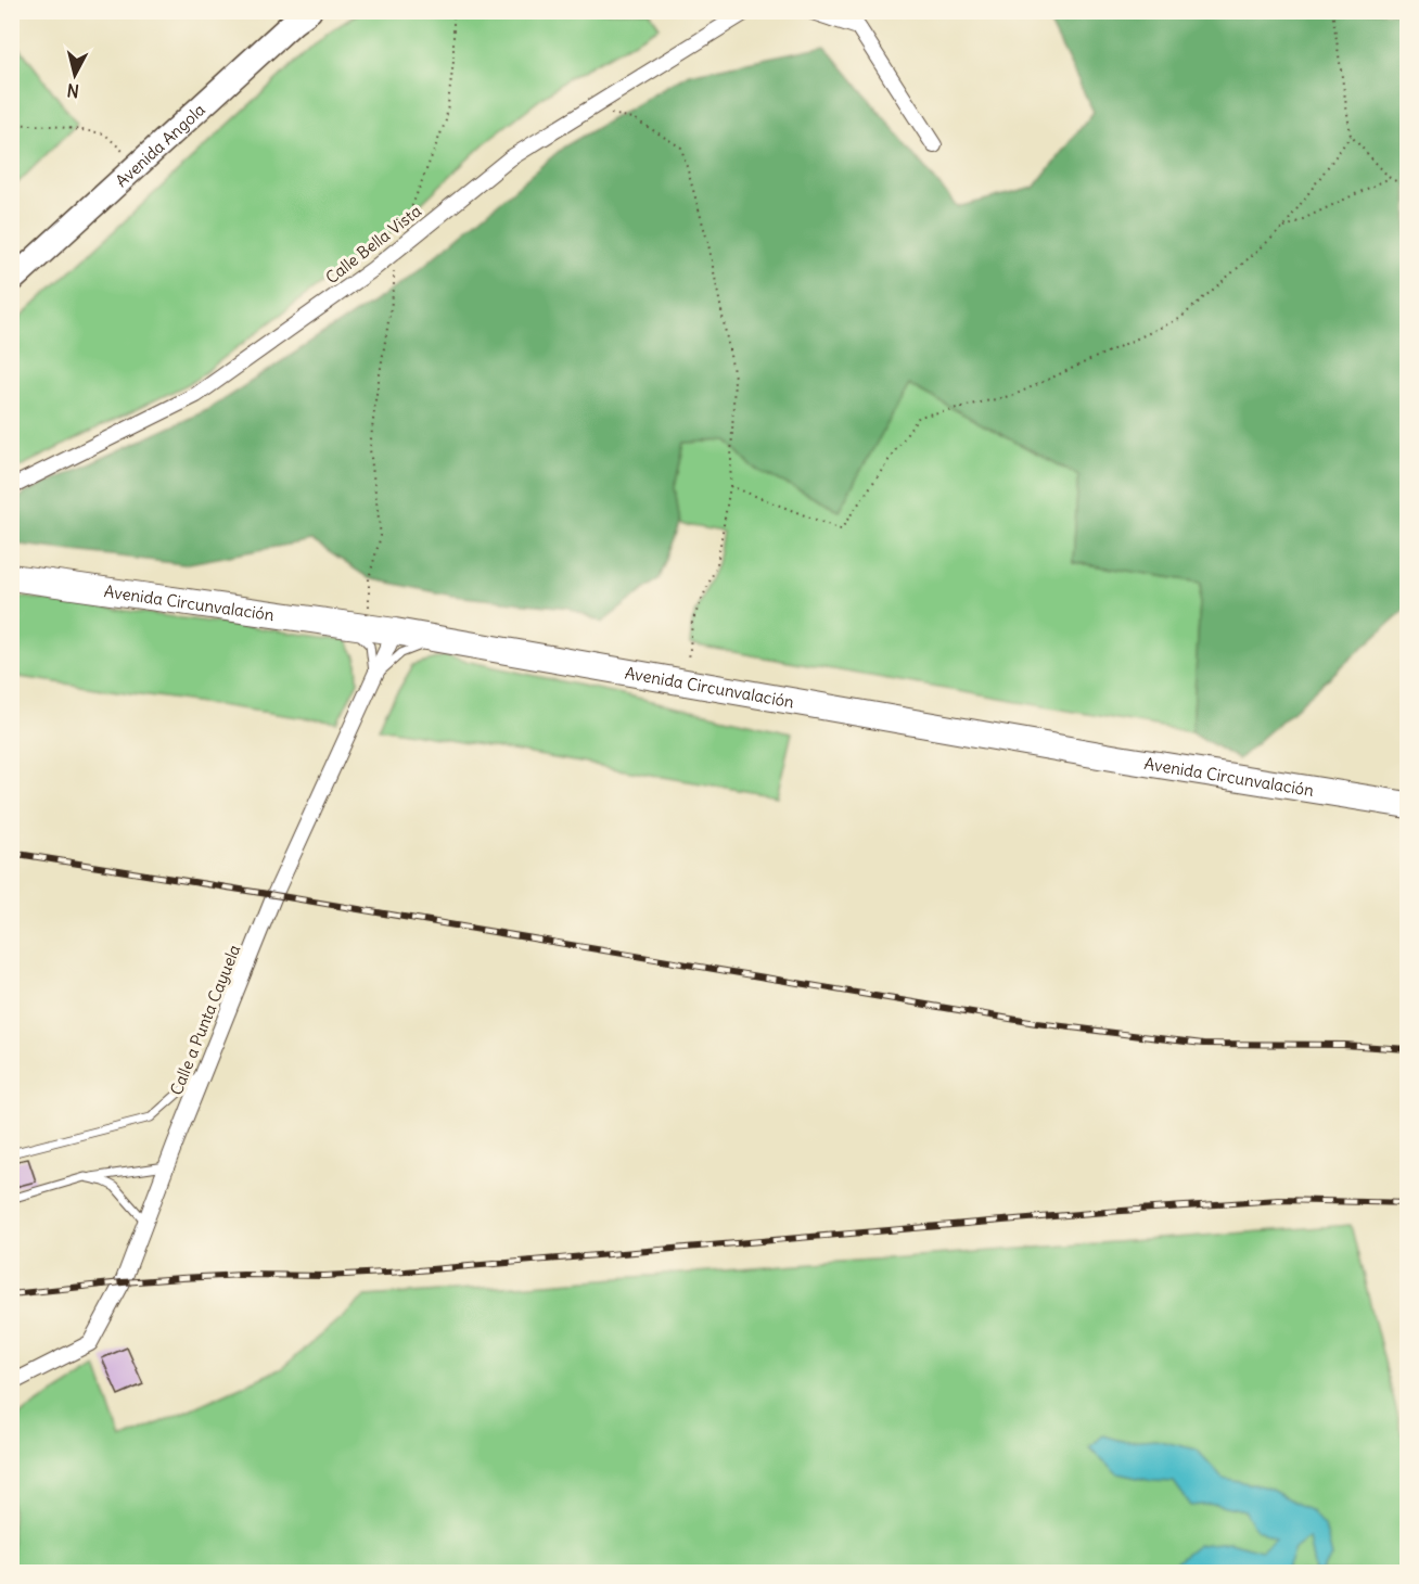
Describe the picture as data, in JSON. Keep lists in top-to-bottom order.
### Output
{
  "streets": {
    "highway": ["Avenida Circunvalación"],
    "main road": ["Avenida Angola"],
    "street": ["Calle Bella Vista", "Calle a Punta Cayuela"]
  },
  "crossings": [
    ["Avenida Circunvalación", "Calle a Punta Cayuela"]
  ],
  "north": "bottom"
}
